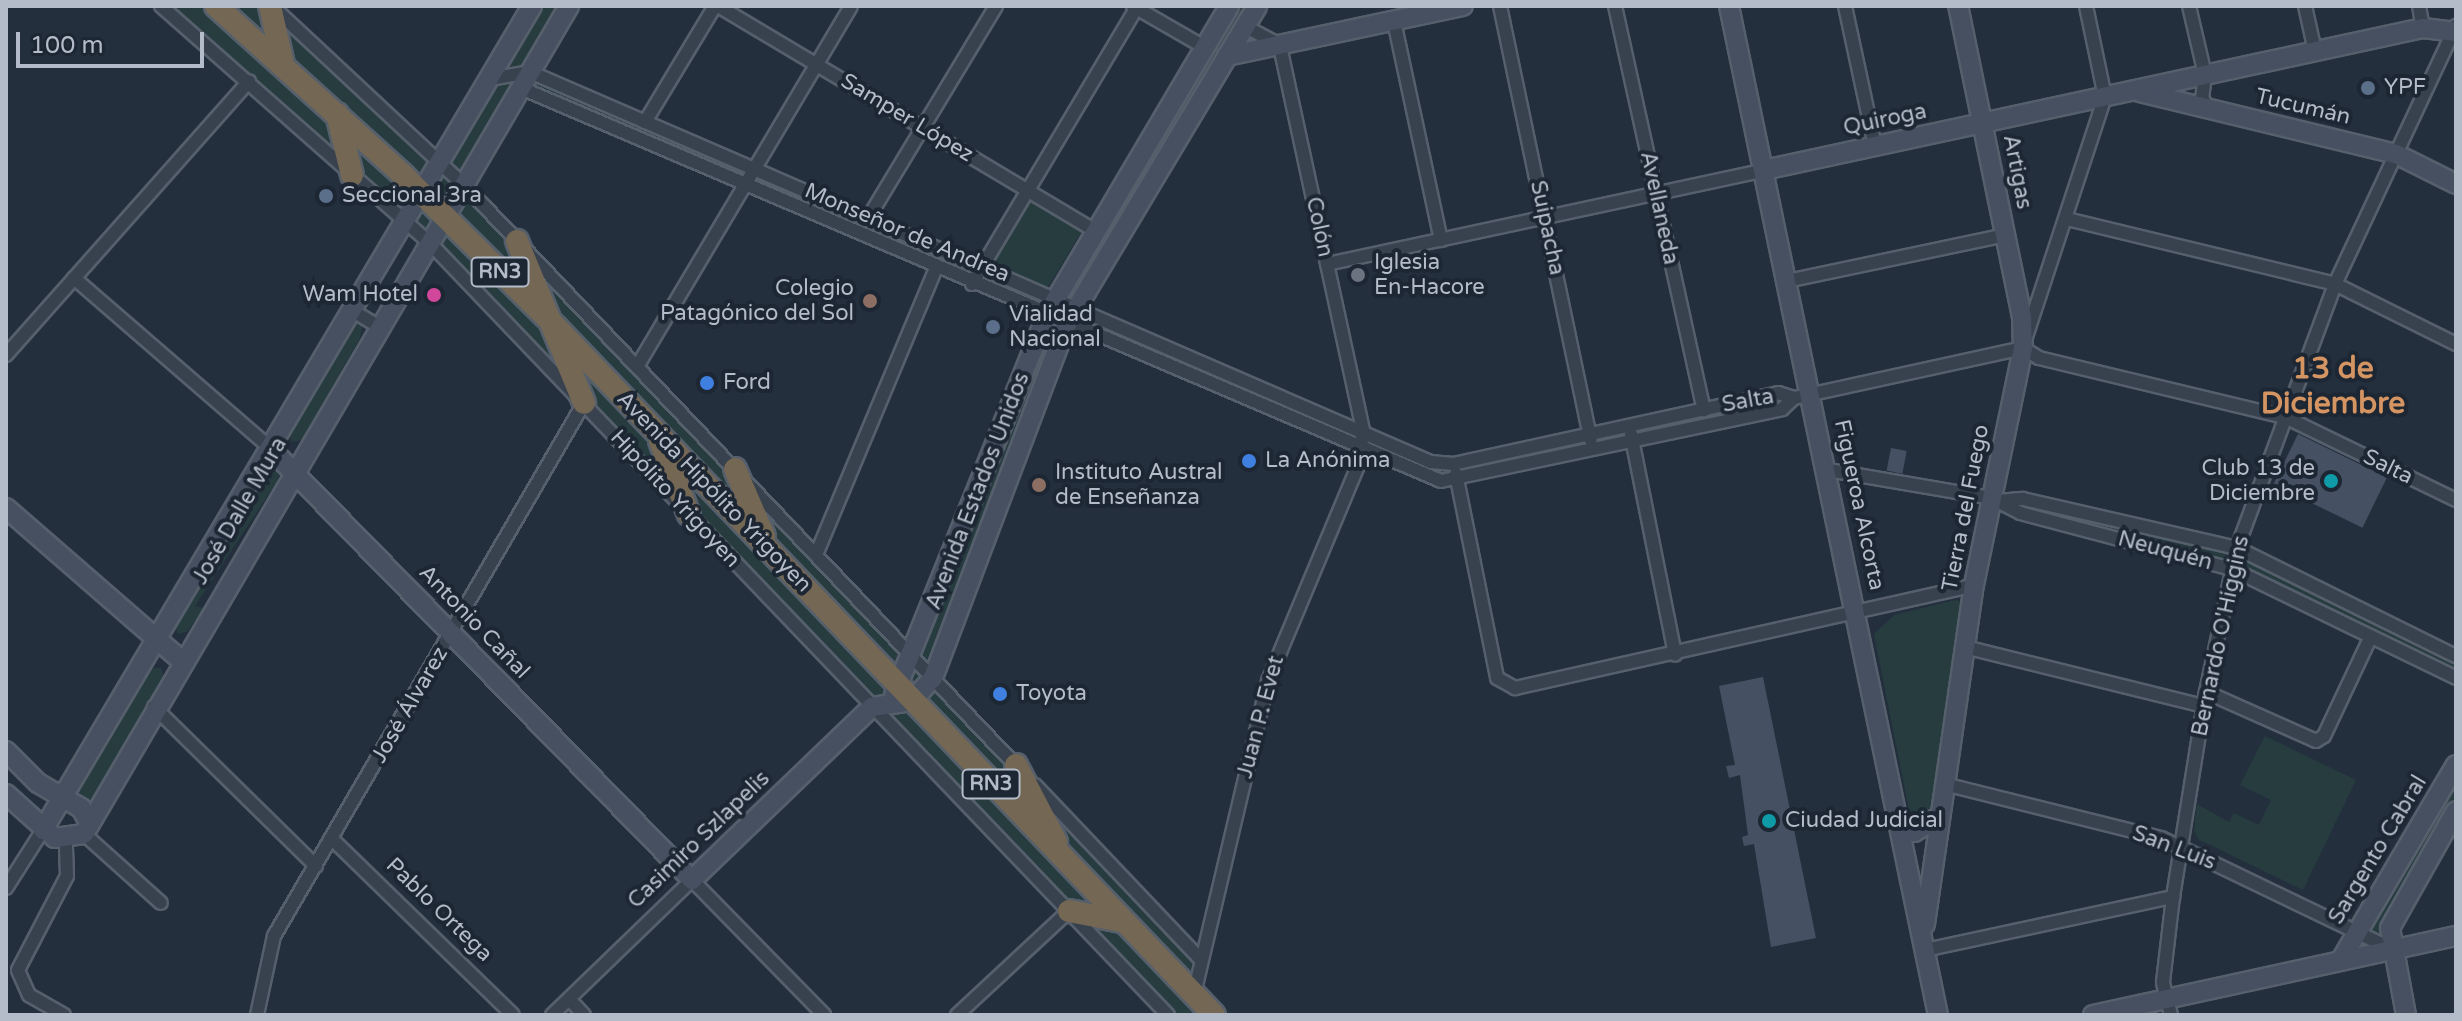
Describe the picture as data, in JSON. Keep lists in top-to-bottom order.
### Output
{
  "streets": {
    "highway": ["RN3", "Avenida Hipólito Yrigoyen"],
    "street": [
      "Tucumán",
      "Samper López",
      "Quiroga",
      "Artigas",
      "Avellaneda",
      "Colón",
      "Suipacha",
      "Monseñor de Andrea",
      "Salta",
      "Avenida Estados Unidos",
      "Hipólito Yrigoyen",
      "Figueroa Alcorta",
      "Tierra del Fuego",
      "José Dalle Mura",
      "Neuquén",
      "Antonio Cañal",
      "Bernardo O'Higgins",
      "José Álvarez",
      "Juan P. Evet",
      "Casimiro Szlapelis",
      "San Luis",
      "Sargento Cabral",
      "Pablo Ortega"
    ]
  },
  "crossings": [
    ["Tucumán", "Quiroga"],
    ["Tucumán", "Bernardo O'Higgins"],
    ["Samper López", "Avenida Estados Unidos"],
    ["Quiroga", "Artigas"],
    ["Quiroga", "Avellaneda"],
    ["Quiroga", "Colón"],
    ["Quiroga", "Suipacha"],
    ["Quiroga", "Figueroa Alcorta"],
    ["Quiroga", "Tierra del Fuego"],
    ["Quiroga", "Bernardo O'Higgins"],
    ["Artigas", "Salta"],
    ["Artigas", "Tierra del Fuego"],
    ["Avellaneda", "Salta"],
    ["Colón", "Monseñor de Andrea"],
    ["Colón", "Juan P. Evet"],
    ["Suipacha", "Salta"],
    ["Monseñor de Andrea", "Salta"],
    ["Monseñor de Andrea", "Avenida Estados Unidos"],
    ["Monseñor de Andrea", "José Dalle Mura"],
    ["Monseñor de Andrea", "Juan P. Evet"],
    ["Salta", "Figueroa Alcorta"],
    ["Salta", "Tierra del Fuego"],
    ["Salta", "Bernardo O'Higgins"],
    ["Avenida Estados Unidos", "Avenida Hipólito Yrigoyen"],
    ["Avenida Estados Unidos", "Casimiro Szlapelis"],
    ["Avenida Hipólito Yrigoyen", "José Dalle Mura"],
    ["Avenida Hipólito Yrigoyen", "Juan P. Evet"],
    ["Avenida Hipólito Yrigoyen", "Casimiro Szlapelis"],
    ["Hipólito Yrigoyen", "José Dalle Mura"],
    ["Hipólito Yrigoyen", "José Álvarez"],
    ["Hipólito Yrigoyen", "Casimiro Szlapelis"],
    ["Figueroa Alcorta", "Tierra del Fuego"],
    ["Tierra del Fuego", "Neuquén"],
    ["Tierra del Fuego", "San Luis"],
    ["José Dalle Mura", "Antonio Cañal"],
    ["Neuquén", "Bernardo O'Higgins"],
    ["Antonio Cañal", "José Álvarez"],
    ["Antonio Cañal", "Casimiro Szlapelis"],
    ["Bernardo O'Higgins", "San Luis"],
    ["José Álvarez", "Pablo Ortega"],
    ["San Luis", "Sargento Cabral"]
  ],
  "districts": ["13 de Diciembre"],
  "places": [
    "YPF",
    "Seccional 3ra",
    "Iglesia En-Hacore",
    "Wam Hotel",
    "Colegio Patagónico del Sol",
    "Vialidad Nacional",
    "Ford",
    "La Anónima",
    "Club 13 de Diciembre",
    "Instituto Austral de Enseñanza",
    "Toyota",
    "Ciudad Judicial"
  ],
  "scale_bar": "100 m"
}
